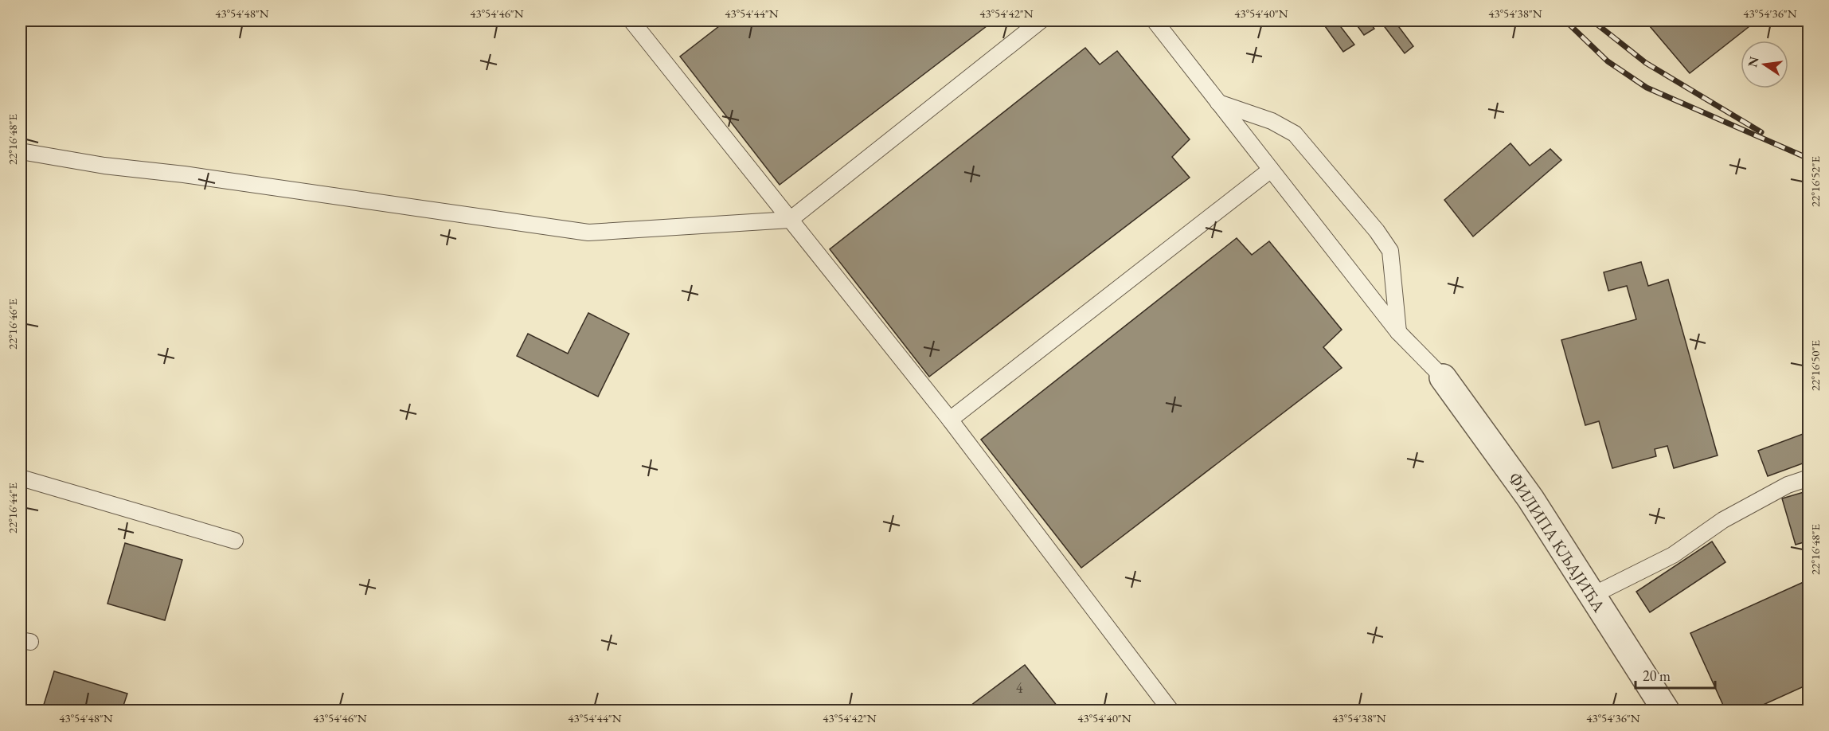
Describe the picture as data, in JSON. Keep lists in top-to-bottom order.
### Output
{
  "streets": {
    "street": ["ФИЛИПА КЉАЈИЋА"]
  },
  "house_numbers": ["4"],
  "scale_bar": "20 m",
  "north": "left",
  "coordinates": [
    "43°54'48\"N",
    "43°54'46\"N",
    "43°54'44\"N",
    "43°54'42\"N",
    "43°54'40\"N",
    "43°54'38\"N",
    "43°54'36\"N",
    "22°16'48\"E",
    "22°16'52\"E",
    "22°16'46\"E",
    "22°16'50\"E",
    "22°16'44\"E"
  ]
}
